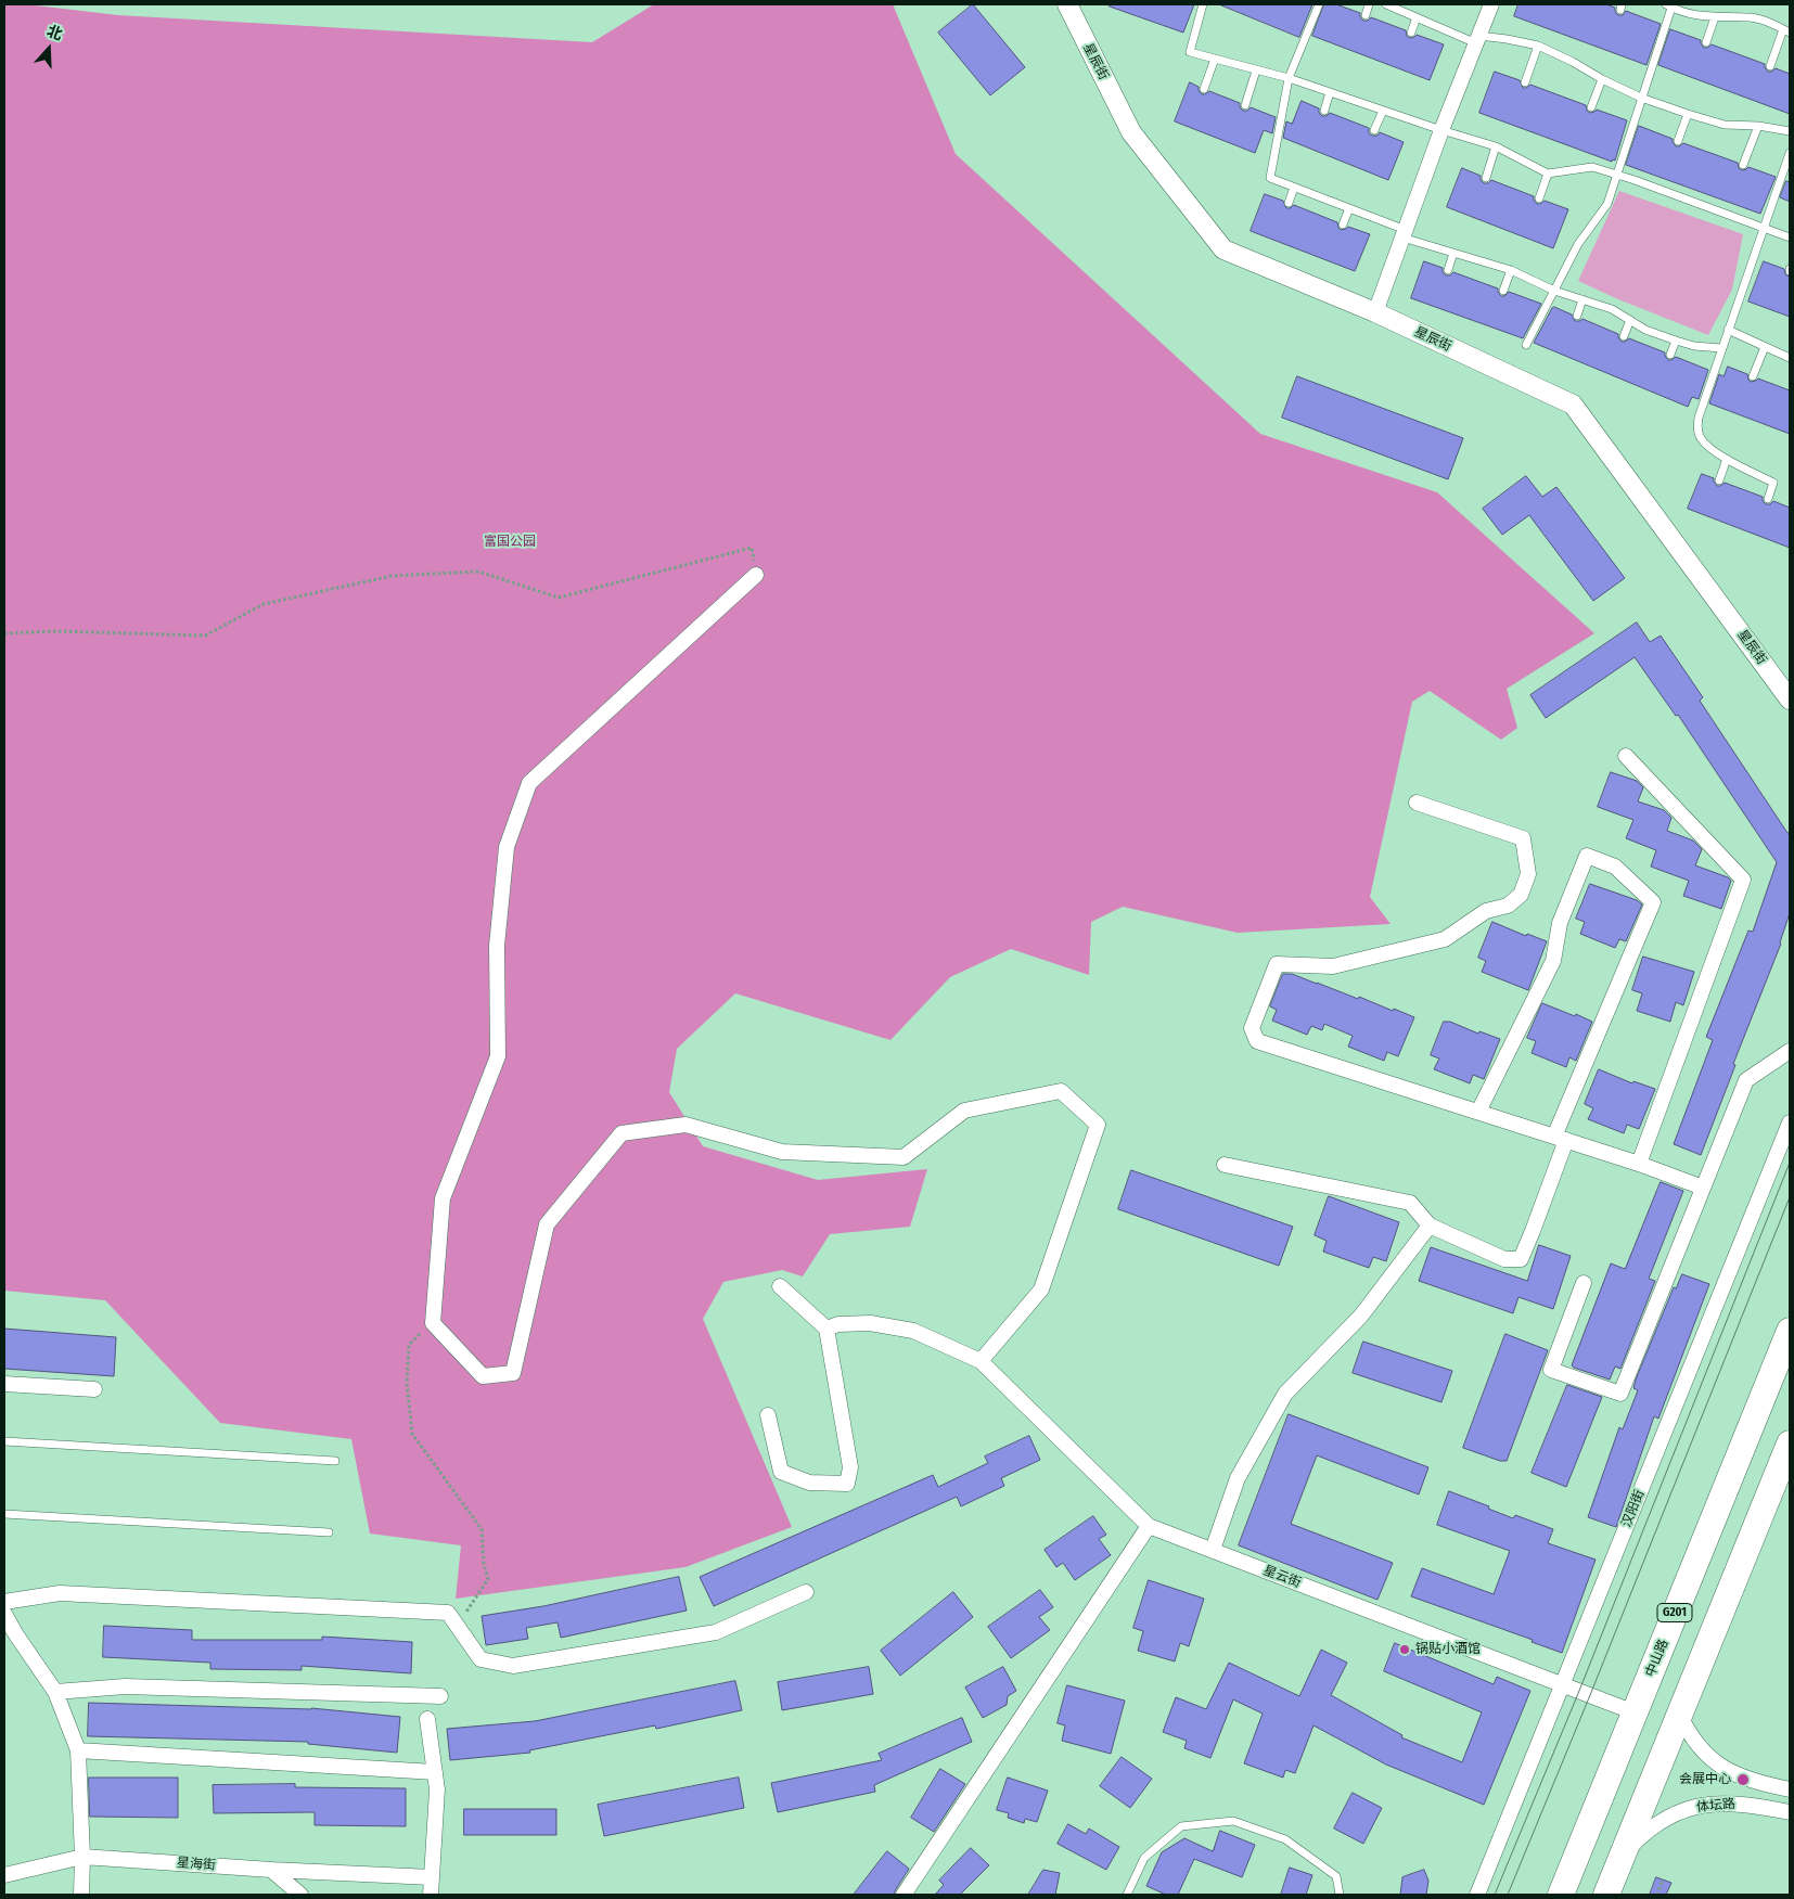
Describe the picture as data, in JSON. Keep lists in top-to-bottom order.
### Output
{
  "streets": {
    "highway": ["G201", "中山路"],
    "street": [
      "星辰街",
      "汉阳街",
      "星云街",
      "体坛路",
      "星海街"
    ]
  },
  "crossings": [
    ["汉阳街", "星云街"],
    ["星云街", "中山路"]
  ],
  "parks": ["富国公园"],
  "places": ["锅贴小酒馆", "会展中心"],
  "north": "top"
}
